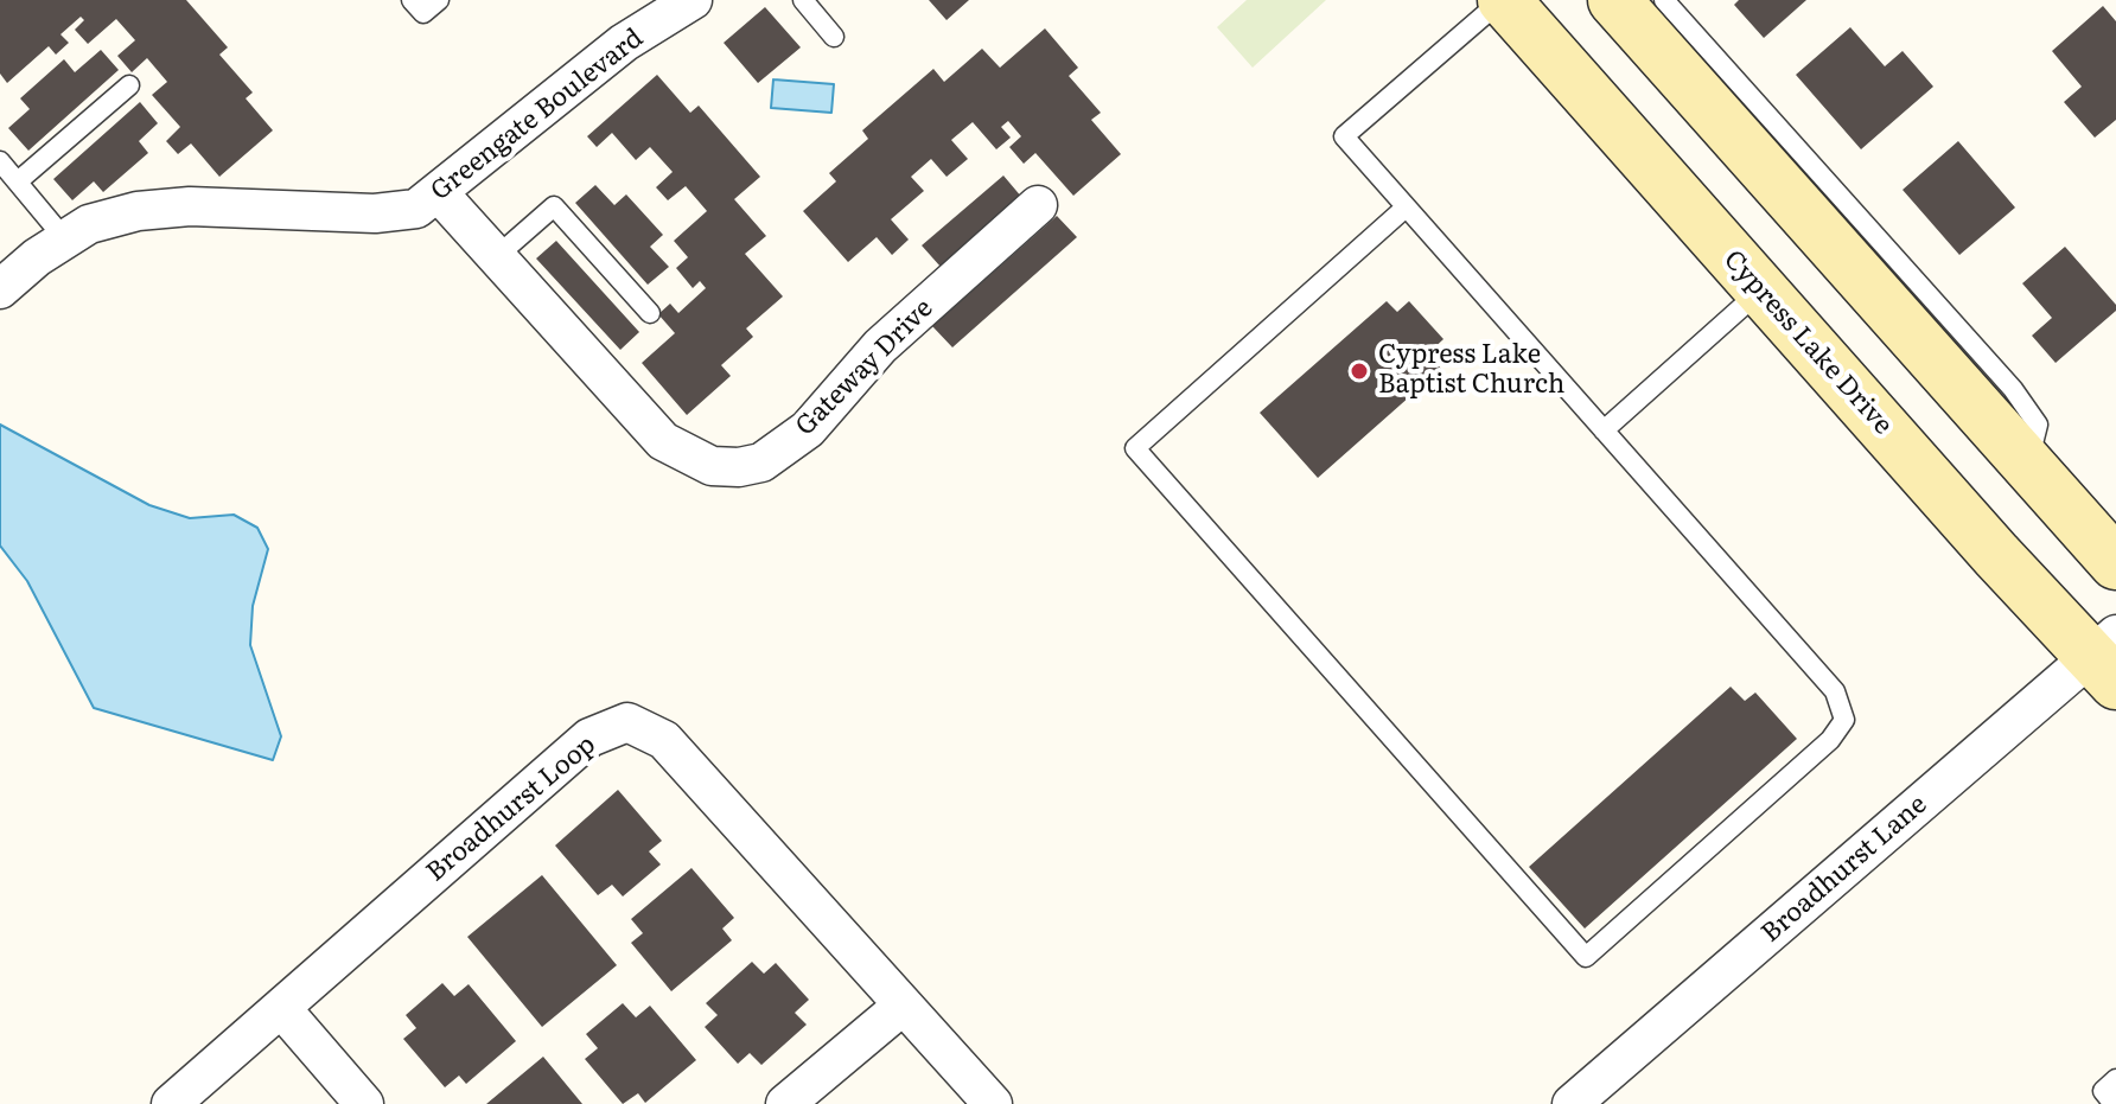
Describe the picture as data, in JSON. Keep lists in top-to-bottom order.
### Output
{
  "streets": {
    "main road": ["Cypress Lake Drive"],
    "street": [
      "Greengate Boulevard",
      "Gateway Drive",
      "Broadhurst Loop",
      "Broadhurst Lane"
    ]
  },
  "crossings": [
    ["Greengate Boulevard", "Gateway Drive"],
    ["Cypress Lake Drive", "Broadhurst Lane"]
  ],
  "places": ["Cypress Lake Baptist Church"]
}
